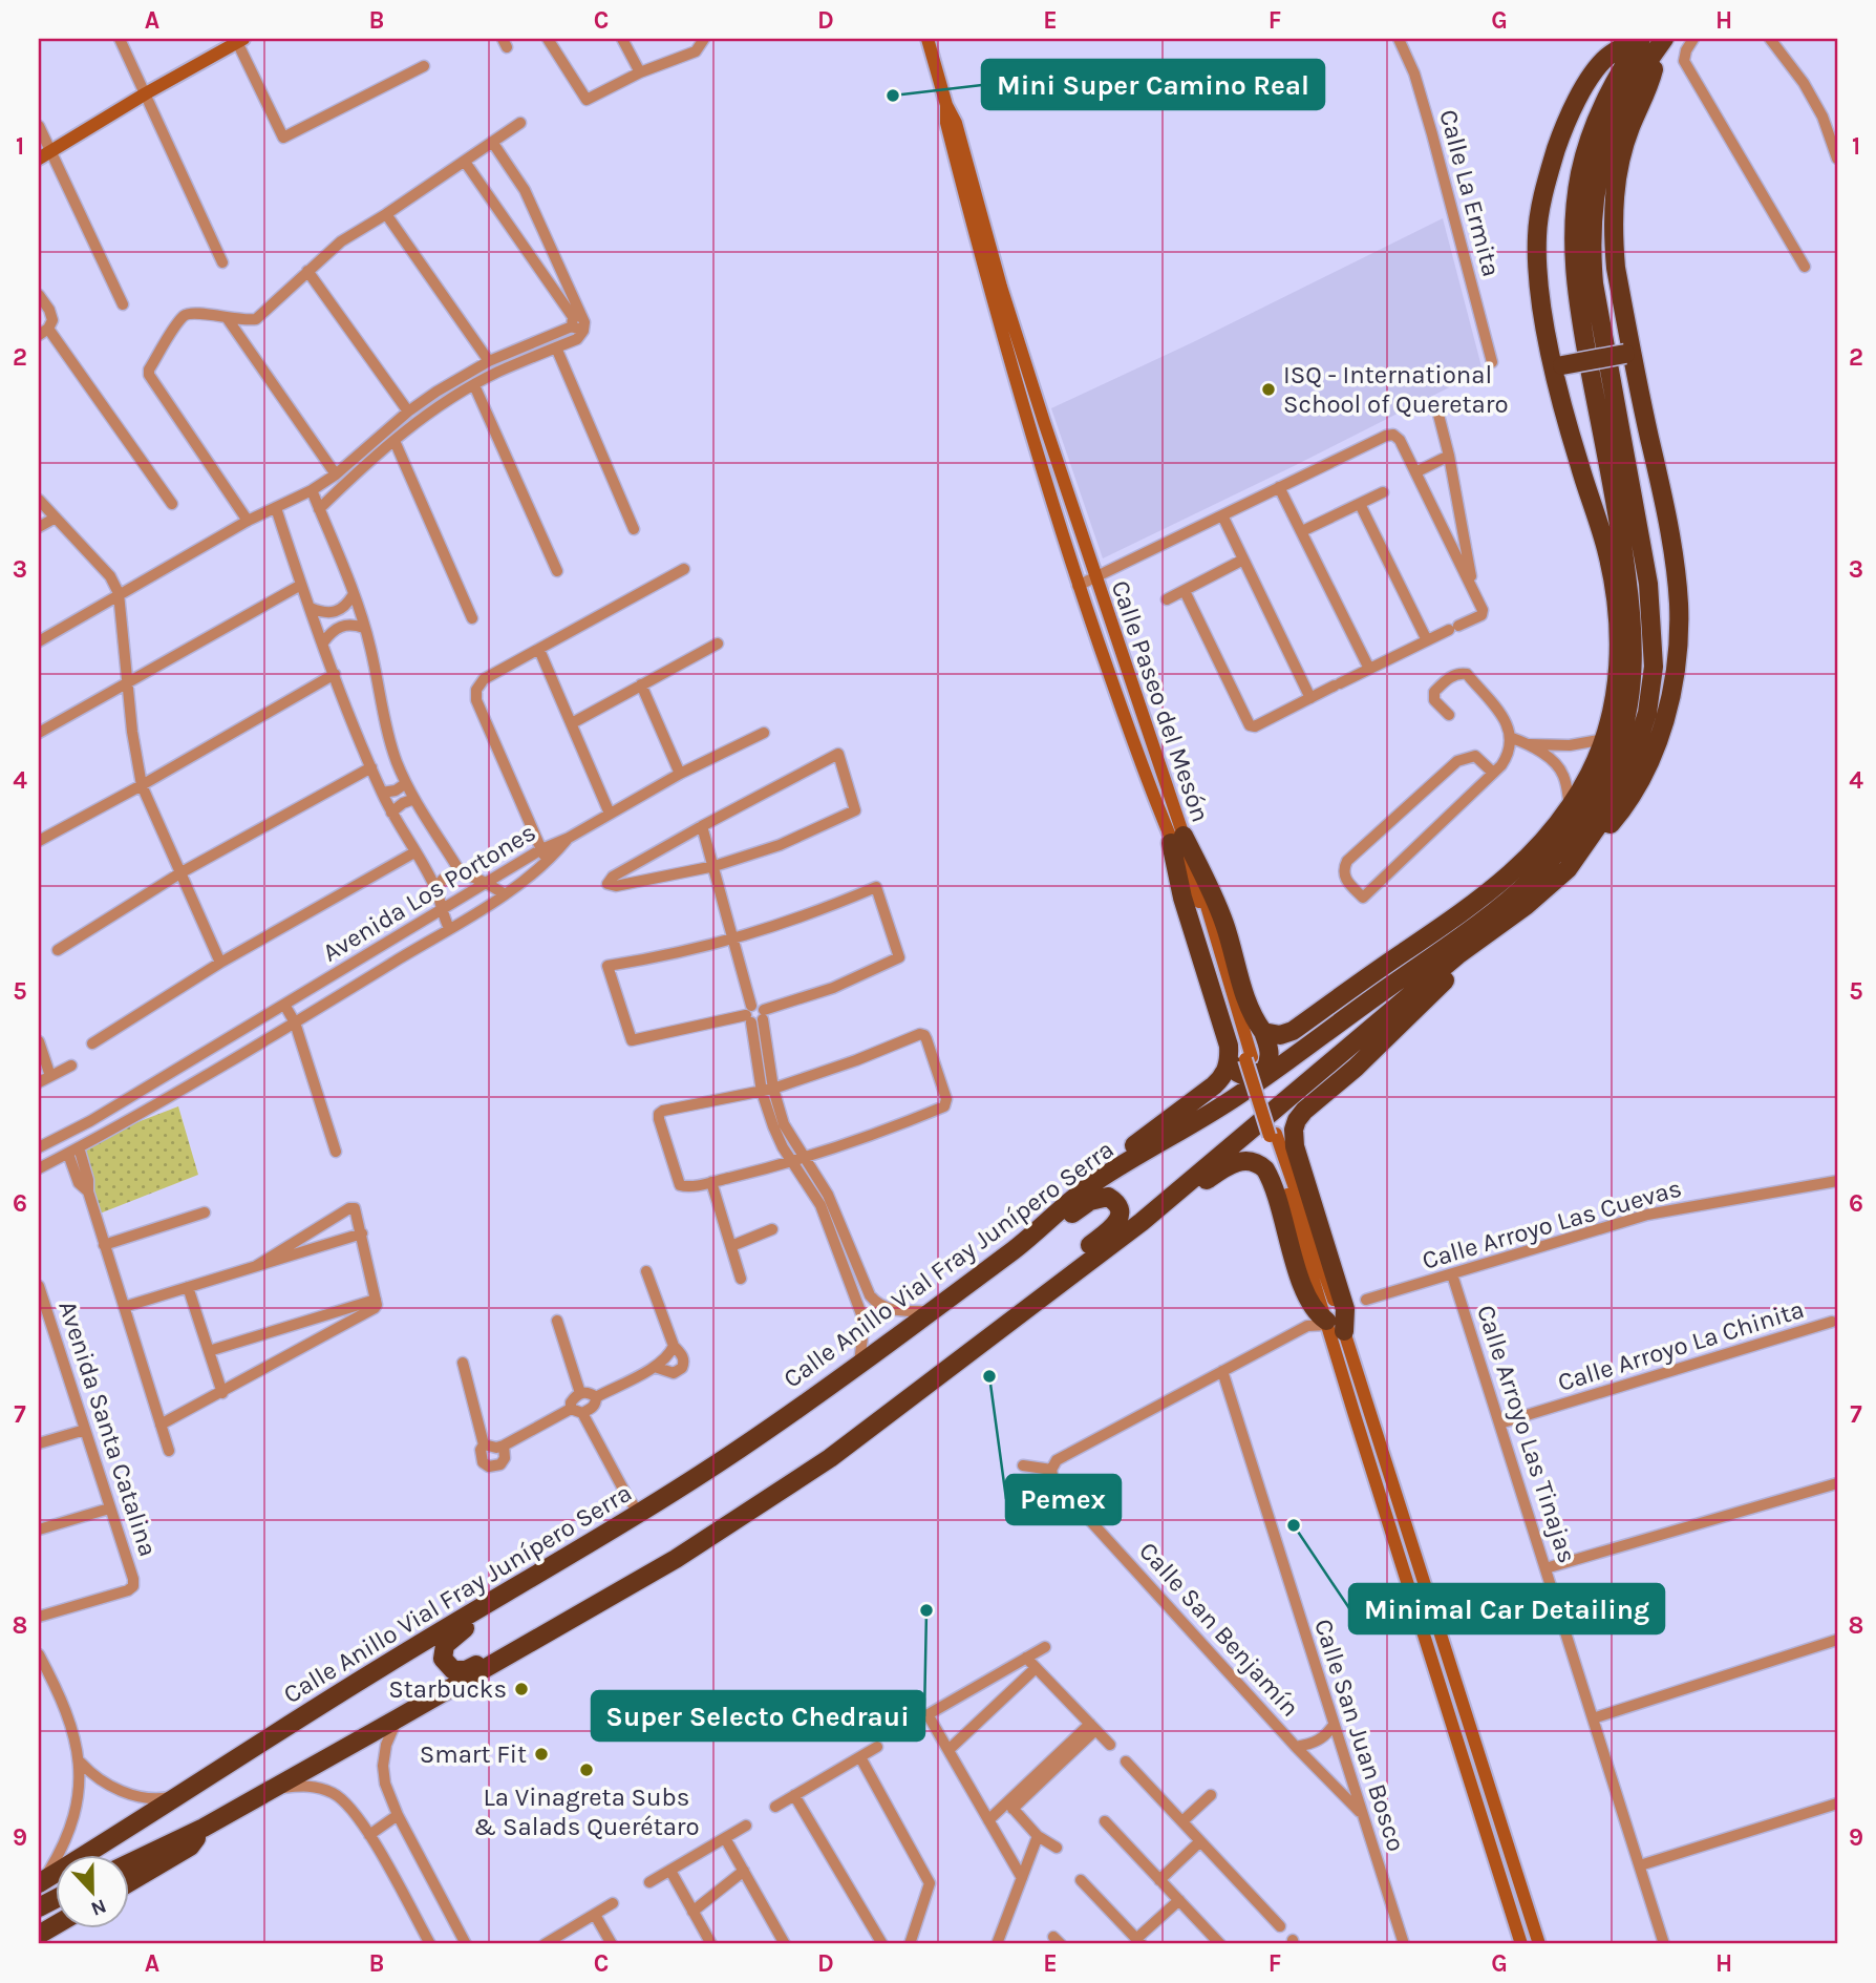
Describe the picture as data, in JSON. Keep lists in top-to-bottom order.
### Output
{
  "streets": {
    "highway": ["Calle Anillo Vial Fray Junípero Serra"],
    "main road": ["Calle Paseo del Mesón"],
    "street": [
      "Calle La Ermita",
      "Avenida Los Portones",
      "Calle Arroyo Las Cuevas",
      "Calle Arroyo La Chinita",
      "Avenida Santa Catalina",
      "Calle Arroyo Las Tinajas",
      "Calle San Benjamín",
      "Calle San Juan Bosco"
    ]
  },
  "crossings": [
    ["Calle Arroyo Las Cuevas", "Calle Arroyo Las Tinajas"],
    ["Calle Arroyo La Chinita", "Calle Arroyo Las Tinajas"],
    ["Calle San Benjamín", "Calle San Juan Bosco"]
  ],
  "places": [
    "Mini Super Camino Real",
    "ISQ - International School of Queretaro",
    "Pemex",
    "Minimal Car Detailing",
    "Super Selecto Chedraui",
    "Starbucks",
    "Smart Fit",
    "La Vinagreta Subs & Salads Querétaro"
  ],
  "north": "bottom",
  "grid": {
    "columns": [
      "A",
      "B",
      "C",
      "D",
      "E",
      "F",
      "G",
      "H"
    ],
    "rows": [
      "1",
      "2",
      "3",
      "4",
      "5",
      "6",
      "7",
      "8",
      "9"
    ]
  }
}
